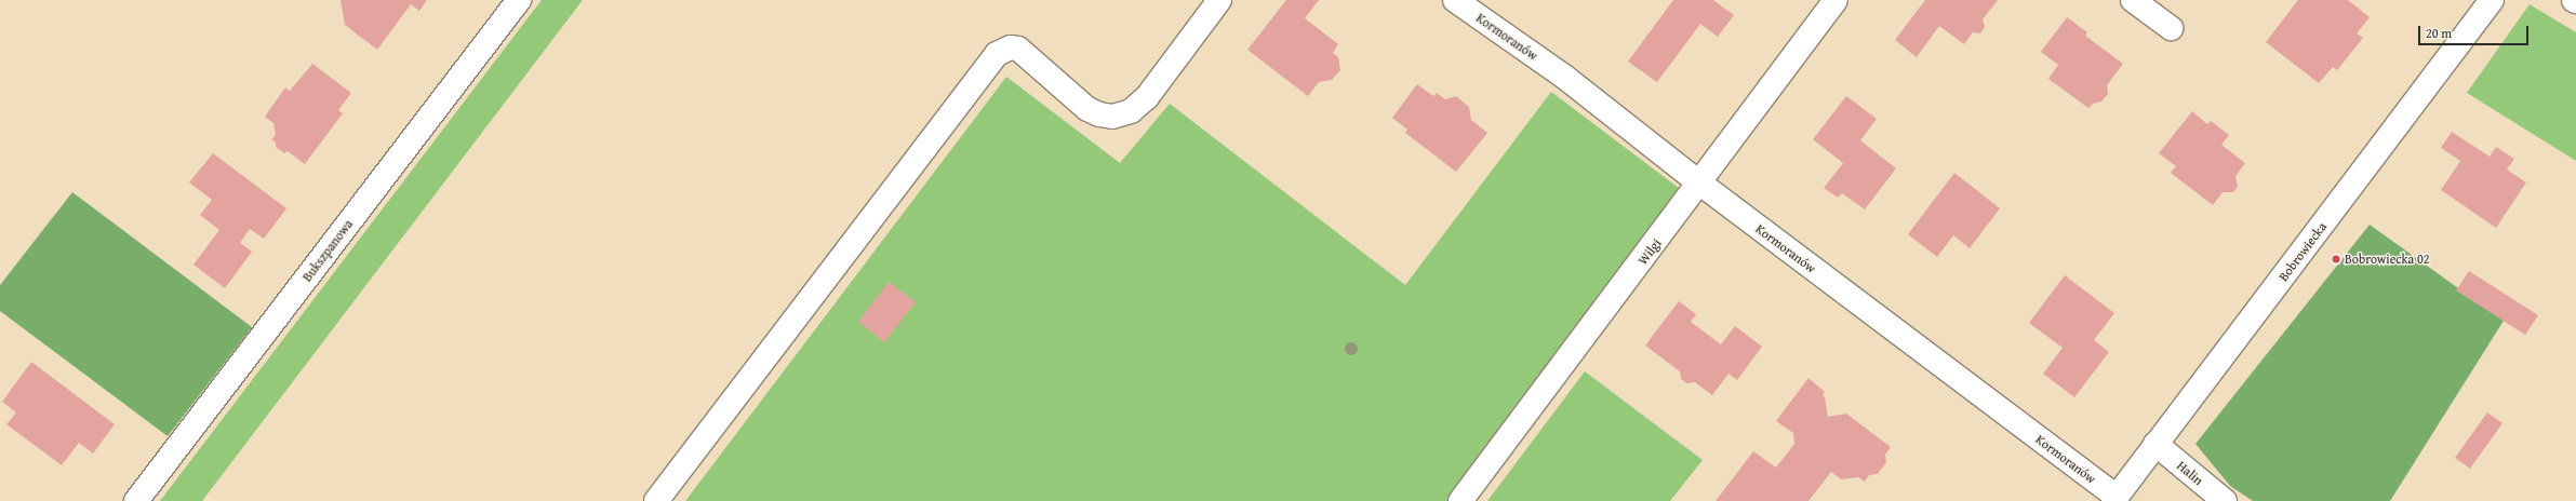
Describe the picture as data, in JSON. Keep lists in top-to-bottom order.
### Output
{
  "streets": {
    "street": [
      "Kormoranów",
      "Bukszpanowa",
      "Wilgi",
      "Bobrowiecka",
      "Halin"
    ]
  },
  "crossings": [
    ["Kormoranów", "Wilgi"],
    ["Kormoranów", "Bobrowiecka"],
    ["Bobrowiecka", "Halin"]
  ],
  "places": ["Bobrowiecka 02"],
  "scale_bar": "20 m"
}
